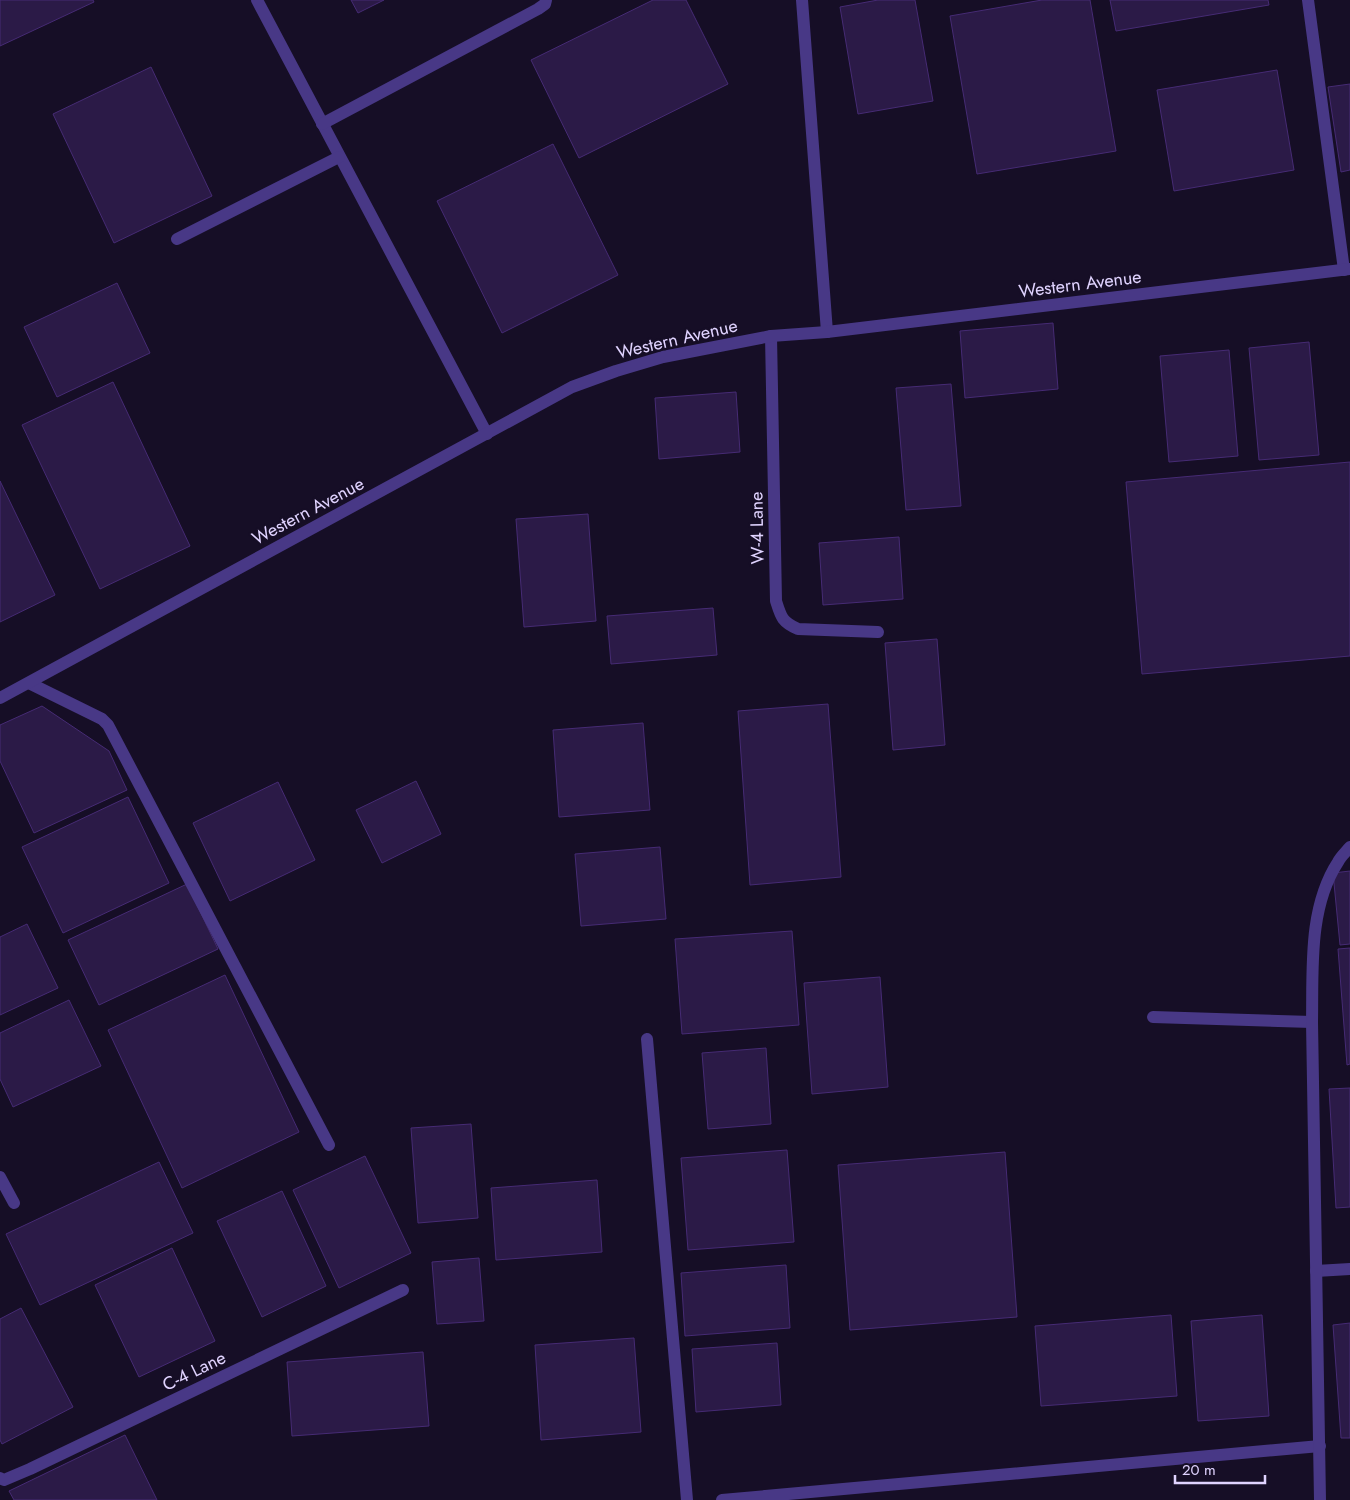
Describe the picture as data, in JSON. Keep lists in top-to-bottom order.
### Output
{
  "streets": {
    "street": ["Western Avenue", "W-4 Lane", "C-4 Lane"]
  },
  "crossings": [
    ["Western Avenue", "W-4 Lane"]
  ],
  "scale_bar": "20 m"
}
